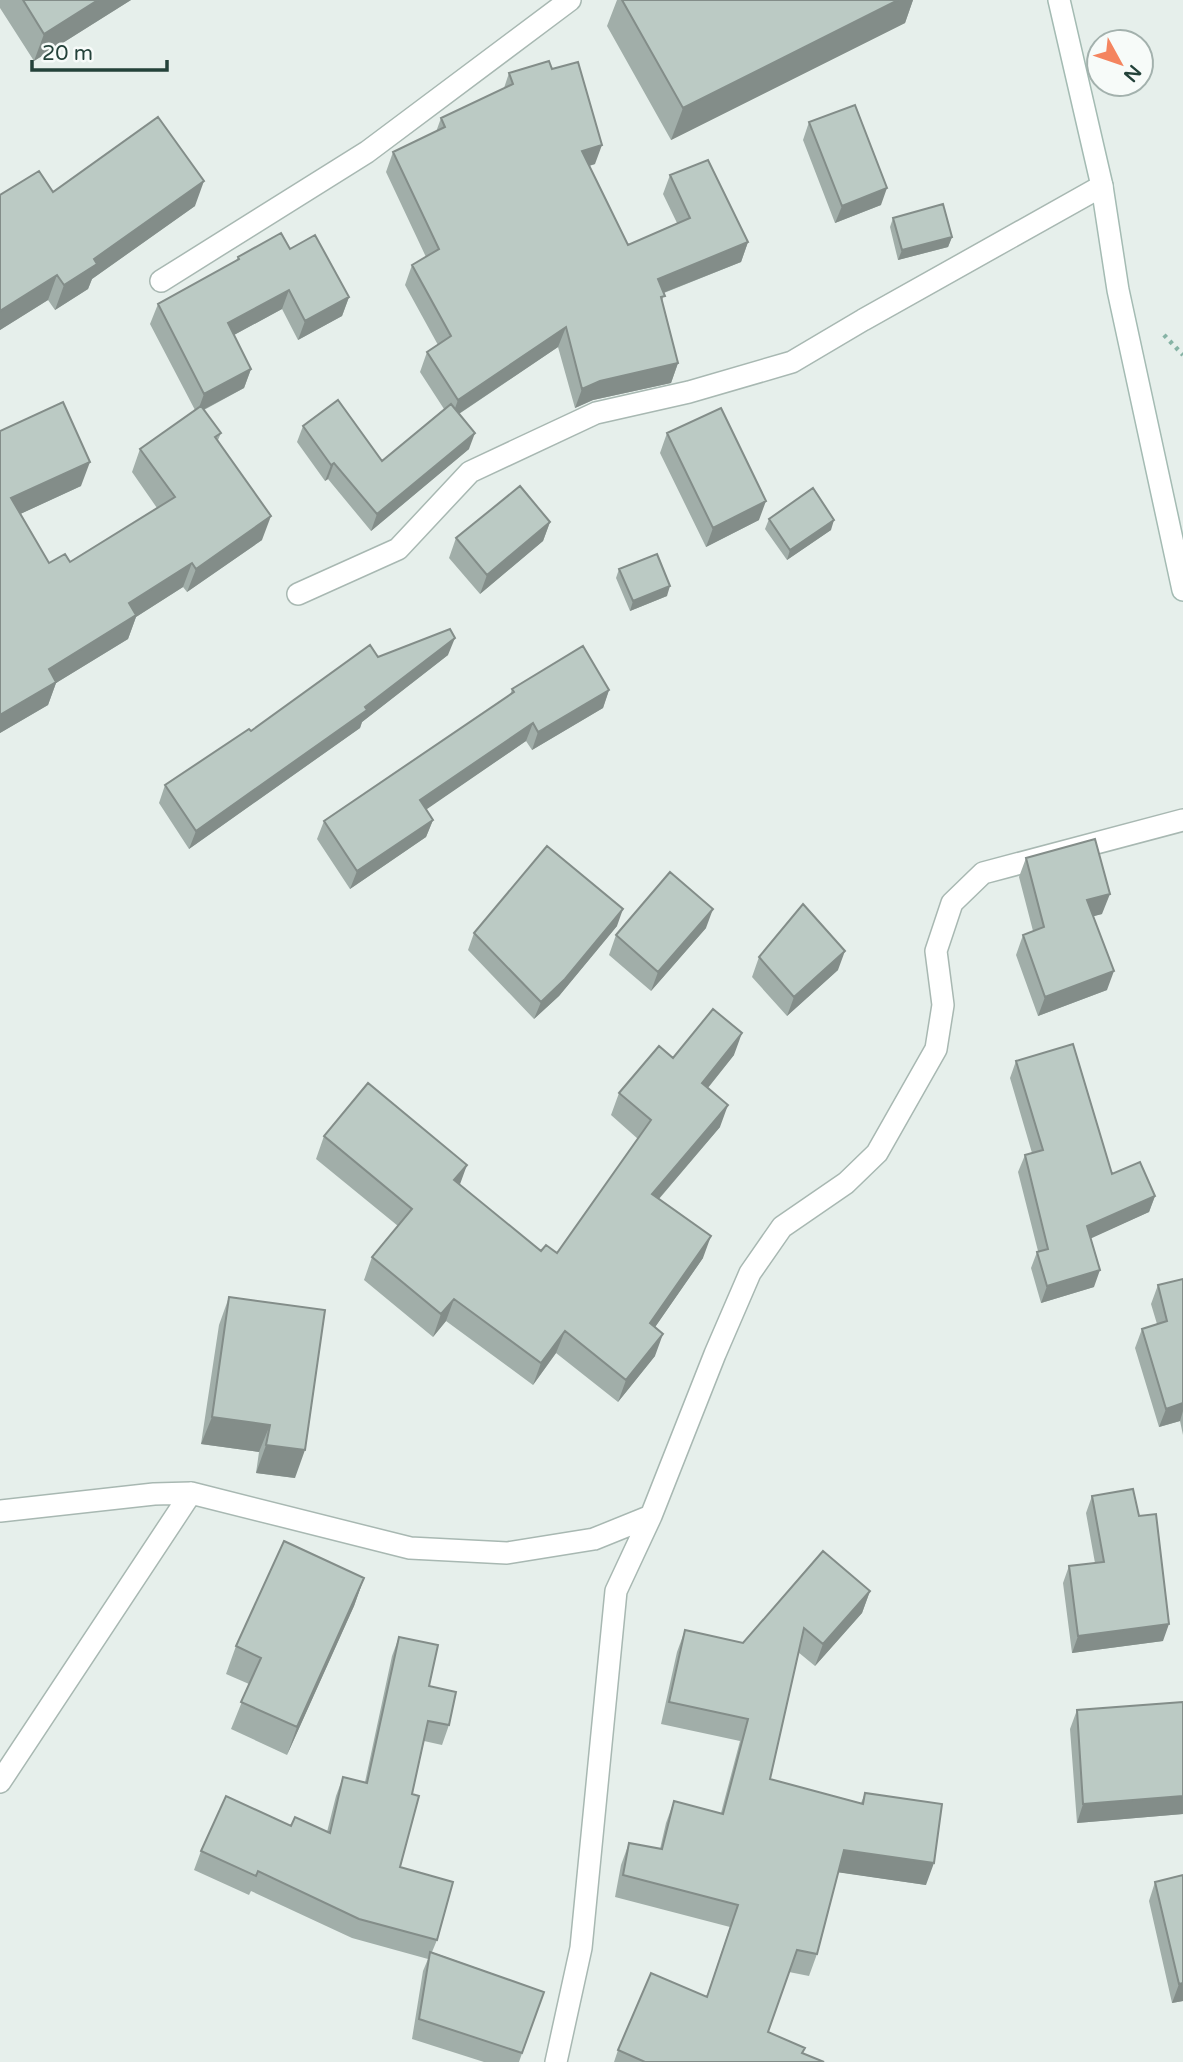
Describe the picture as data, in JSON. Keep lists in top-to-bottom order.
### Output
{
  "scale_bar": "20 m",
  "north": "bottom right"
}
